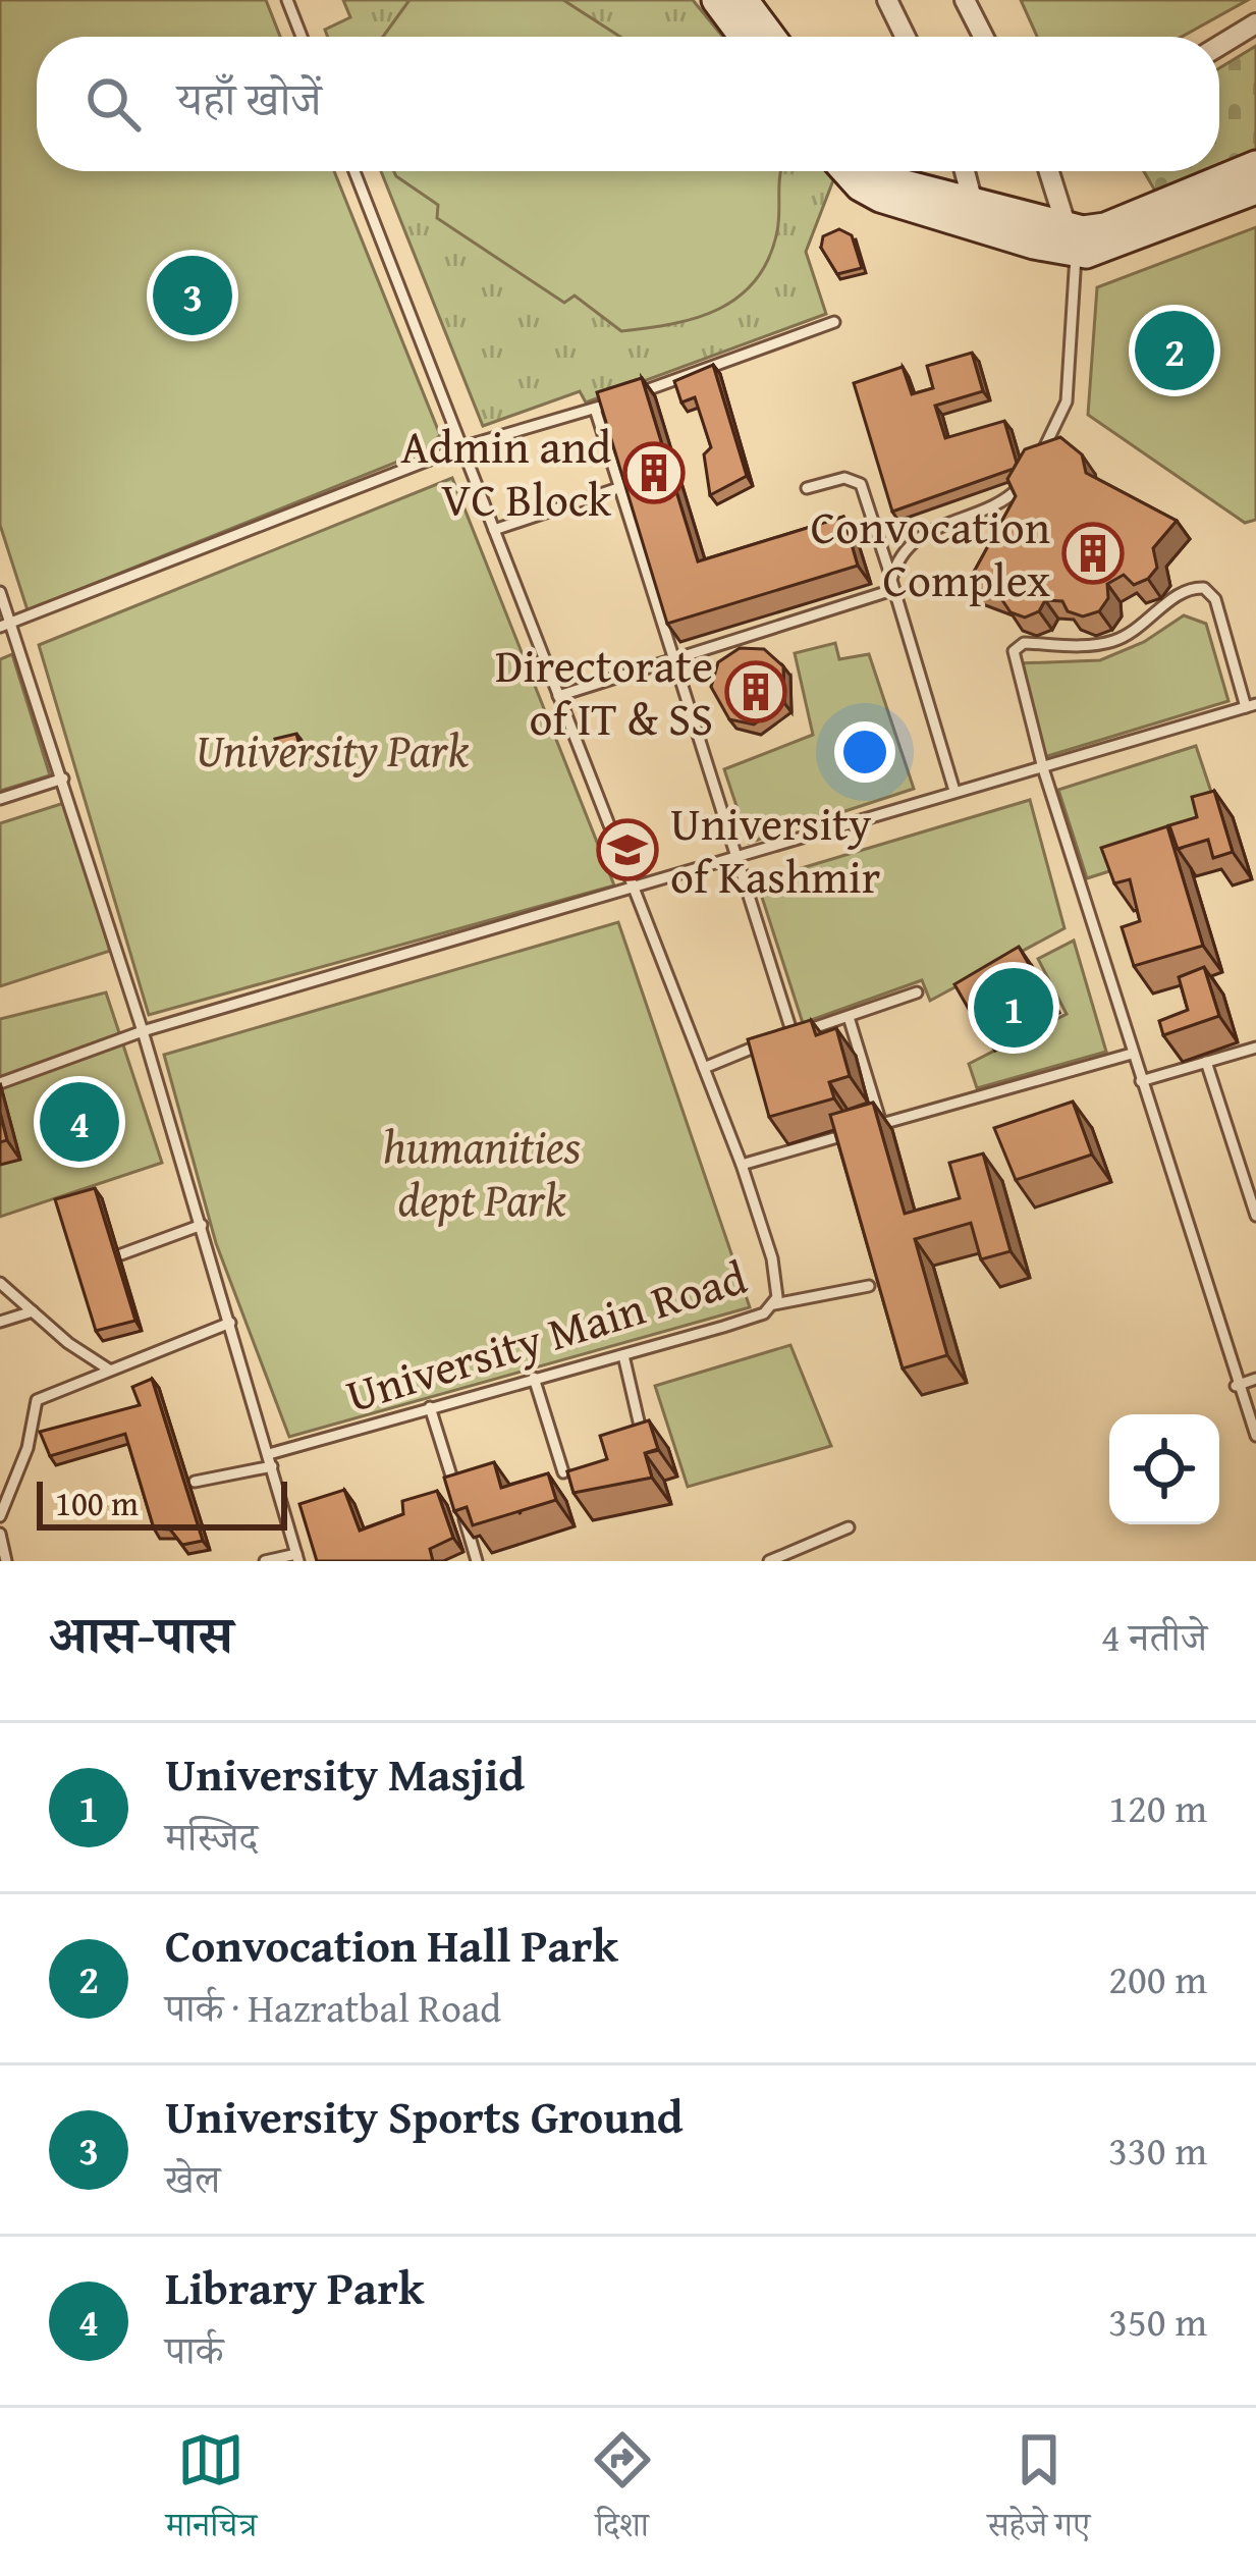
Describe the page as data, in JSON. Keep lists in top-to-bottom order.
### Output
{
  "streets": {
    "lane": ["University Main Road"]
  },
  "parks": ["University Park", "humanities dept Park"],
  "places": {
    "building": ["Admin and VC Block", "Convocation Complex", "Directorate of IT & SS"],
    "school or university": ["University of Kashmir"]
  },
  "scale_bar": "100 m",
  "page": {
    "search": "यहाँ खोजें",
    "pins": [
      "3",
      "2",
      "1",
      "4"
    ],
    "scale": "100 m",
    "heading": ["आस-पास", "4 नतीजे"],
    "list": [
      {
        "mark": "1",
        "name": "University Masjid",
        "note": "मस्जिद",
        "value": "120 m"
      },
      {
        "mark": "2",
        "name": "Convocation Hall Park",
        "note": "पार्क · Hazratbal Road",
        "value": "200 m"
      },
      {
        "mark": "3",
        "name": "University Sports Ground",
        "note": "खेल",
        "value": "330 m"
      },
      {
        "mark": "4",
        "name": "Library Park",
        "note": "पार्क",
        "value": "350 m"
      }
    ],
    "nav": ["मानचित्र", "दिशा", "सहेजे गए"]
  }
}
